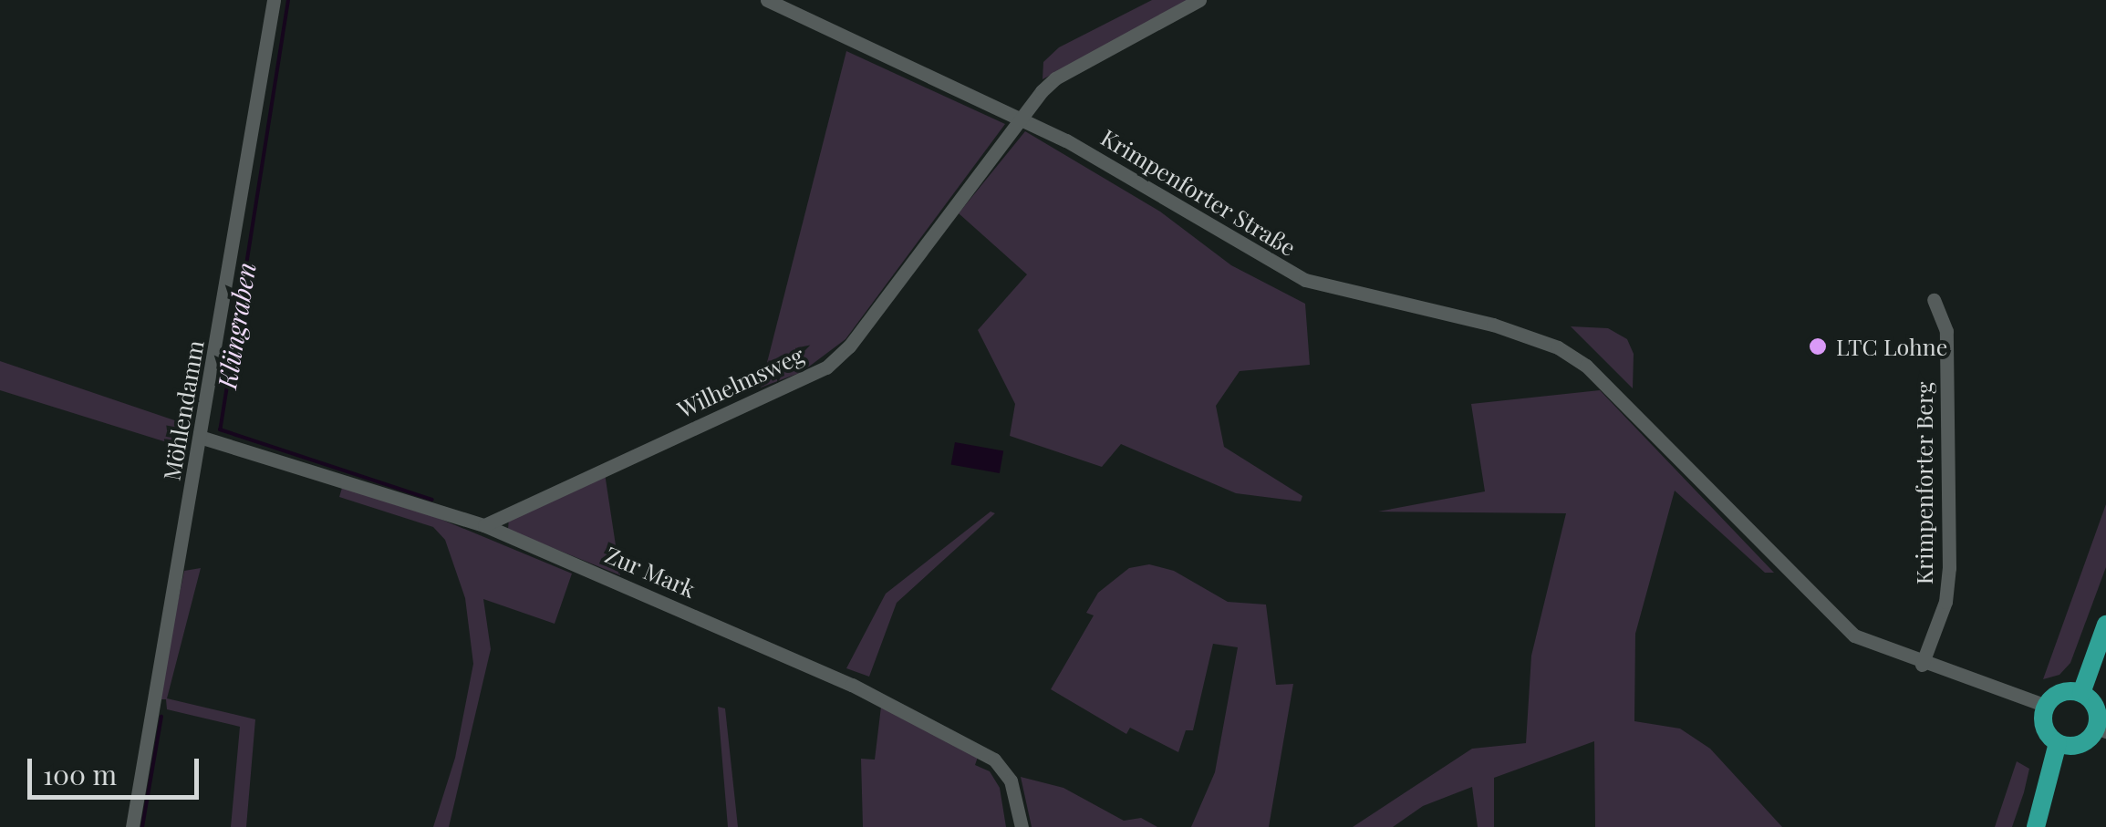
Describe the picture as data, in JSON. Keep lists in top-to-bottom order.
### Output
{
  "streets": {
    "street": [
      "Krimpenforter Straße",
      "Wilhelmsweg",
      "Möhlendamm",
      "Krimpenforter Berg",
      "Zur Mark"
    ]
  },
  "crossings": [
    ["Krimpenforter Straße", "Wilhelmsweg"],
    ["Krimpenforter Straße", "Krimpenforter Berg"],
    ["Wilhelmsweg", "Zur Mark"],
    ["Möhlendamm", "Zur Mark"]
  ],
  "water": ["Klüngraben"],
  "places": ["LTC Lohne"],
  "scale_bar": "100 m"
}
